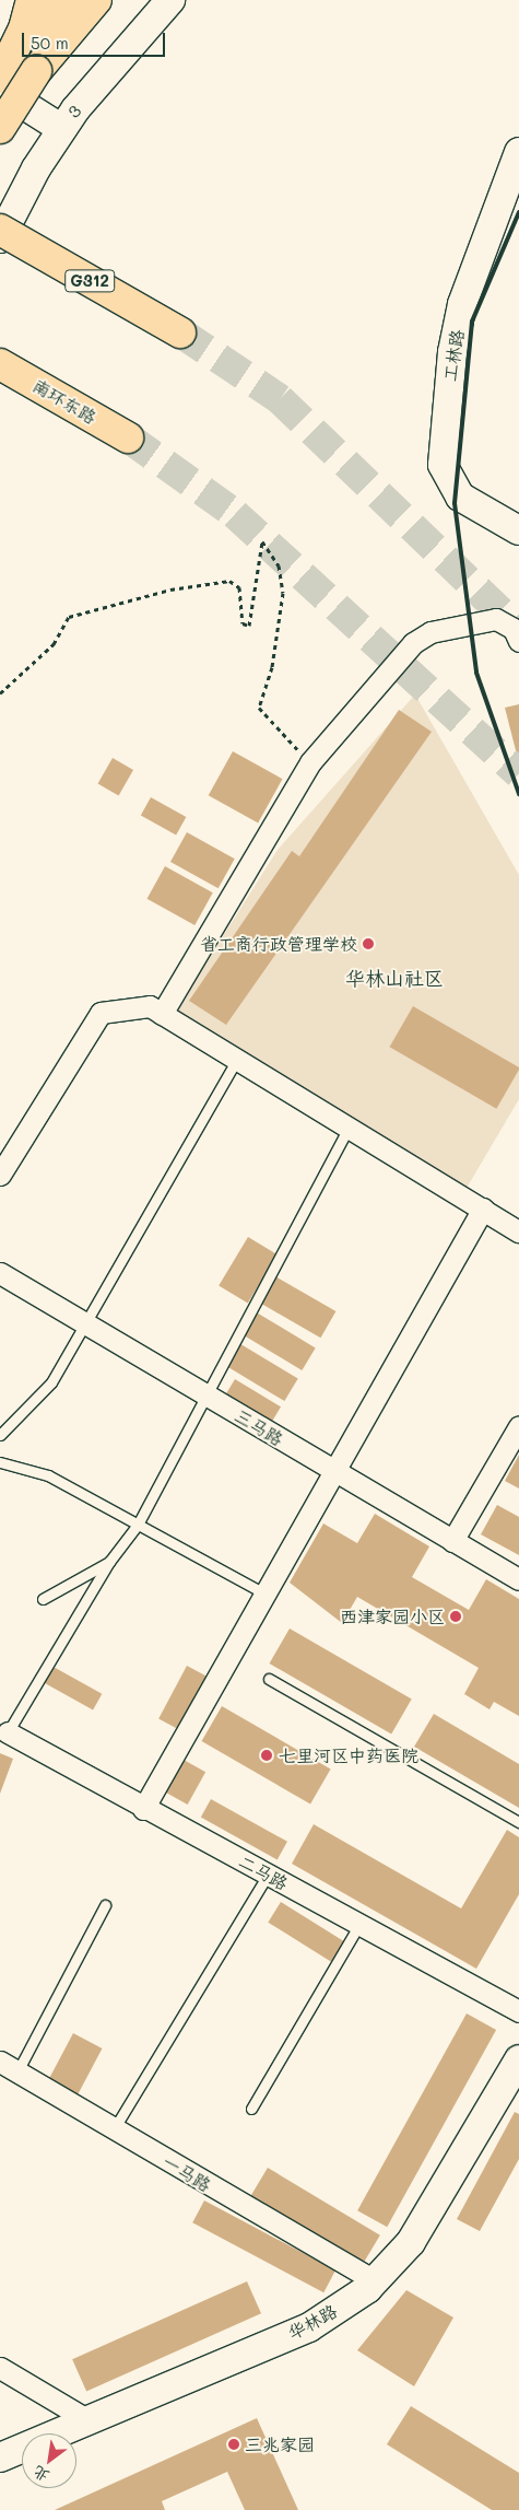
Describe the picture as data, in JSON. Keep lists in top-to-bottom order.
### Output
{
  "streets": {
    "highway": ["G312", "南环东路"],
    "street": [
      "3",
      "工林路",
      "三马路",
      "二马路",
      "一马路",
      "华林路"
    ]
  },
  "crossings": [
    ["一马路", "华林路"]
  ],
  "districts": ["华林山社区"],
  "places": [
    "省工商行政管理学校",
    "西津家园小区",
    "七里河区中药医院",
    "三兆家园"
  ],
  "scale_bar": "50 m",
  "north": "bottom left"
}
